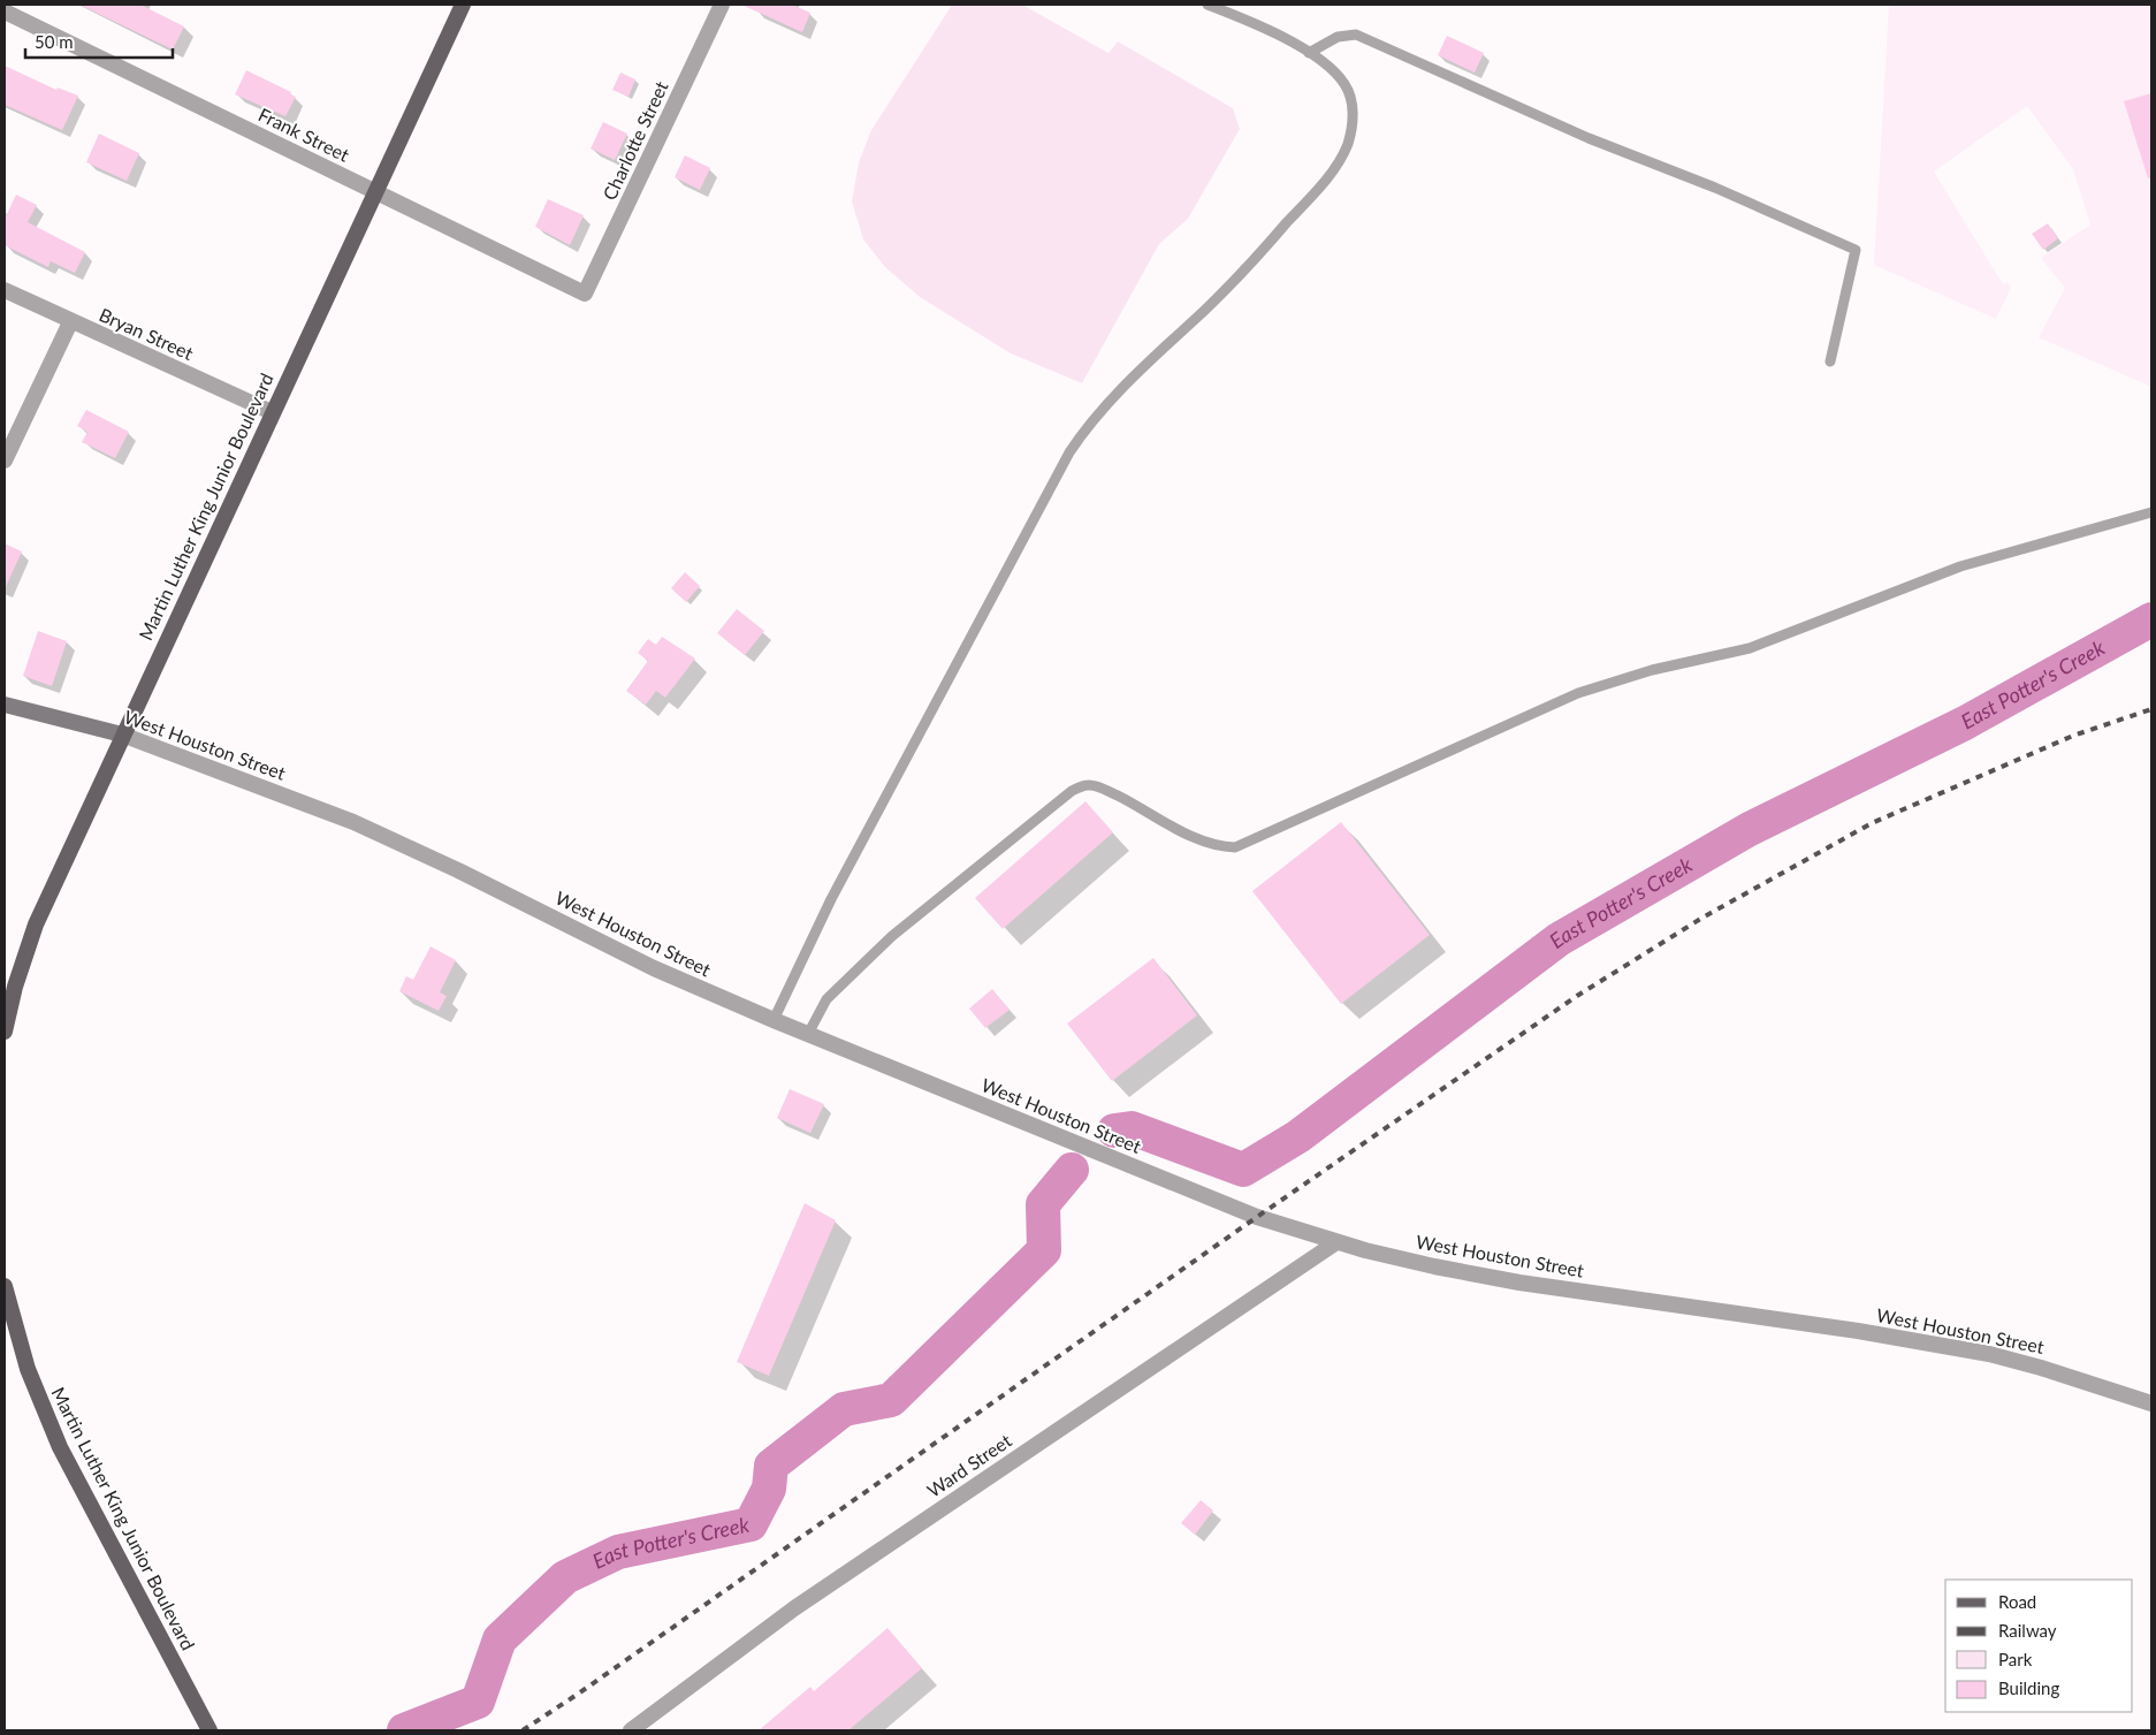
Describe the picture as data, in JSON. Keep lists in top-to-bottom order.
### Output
{
  "streets": {
    "main road": ["Martin Luther King Junior Boulevard", "West Houston Street"],
    "street": [
      "Frank Street",
      "Charlotte Street",
      "Bryan Street",
      "Ward Street"
    ]
  },
  "crossings": [
    ["Frank Street", "Charlotte Street"],
    ["Frank Street", "Martin Luther King Junior Boulevard"],
    ["Bryan Street", "Martin Luther King Junior Boulevard"],
    ["Martin Luther King Junior Boulevard", "West Houston Street"],
    ["West Houston Street", "Ward Street"]
  ],
  "water": ["East Potter's Creek"],
  "legend": [
    "Road",
    "Railway",
    "Park",
    "Building"
  ],
  "scale_bar": "50 m"
}
